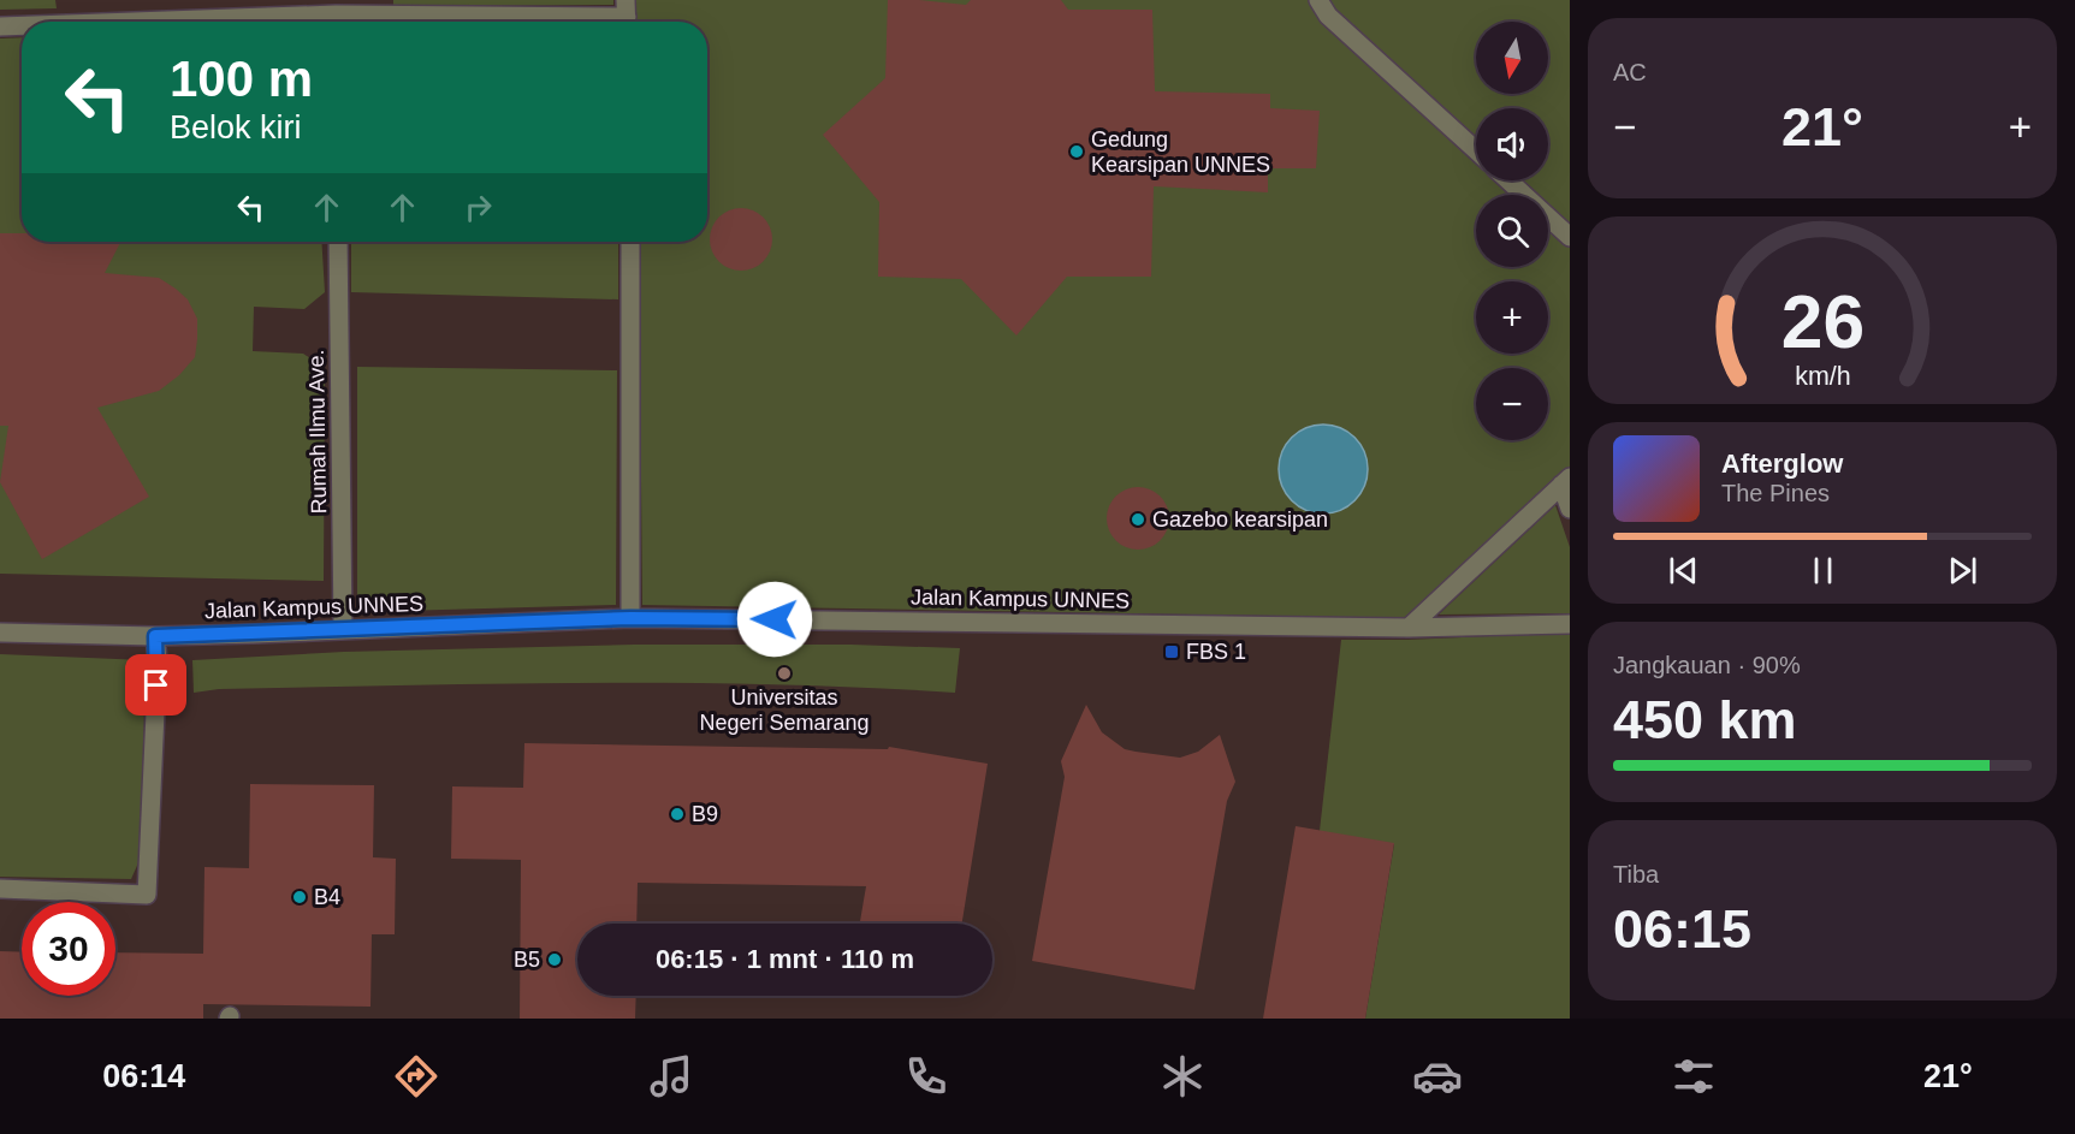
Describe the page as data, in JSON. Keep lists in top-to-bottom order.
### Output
{
  "streets": {
    "street": ["Rumah Ilmu Ave.", "Jalan Kampus UNNES"]
  },
  "crossings": [
    ["Rumah Ilmu Ave.", "Jalan Kampus UNNES"]
  ],
  "places": {
    "other": [
      "Gedung Kearsipan UNNES",
      "Gazebo kearsipan",
      "Universitas Negeri Semarang",
      "B9",
      "B4",
      "B5"
    ],
    "transit": ["FBS 1"]
  },
  "north": "bottom",
  "page": {
    "tile": [
      "AC",
      ["Jangkauan · 90%", "450 km"],
      ["Tiba", "06:15"]
    ],
    "map_buttons": ["+", "−"],
    "turn": ["100 m", "Belok kiri"],
    "heat": ["−", "21°", "+"],
    "song": ["Afterglow", "The Pines"],
    "limit": "30",
    "trip": "06:15 · 1 mnt · 110 m",
    "tabs": ["06:14", "21°"],
    "gauge": ["26", "km/h"]
  }
}
